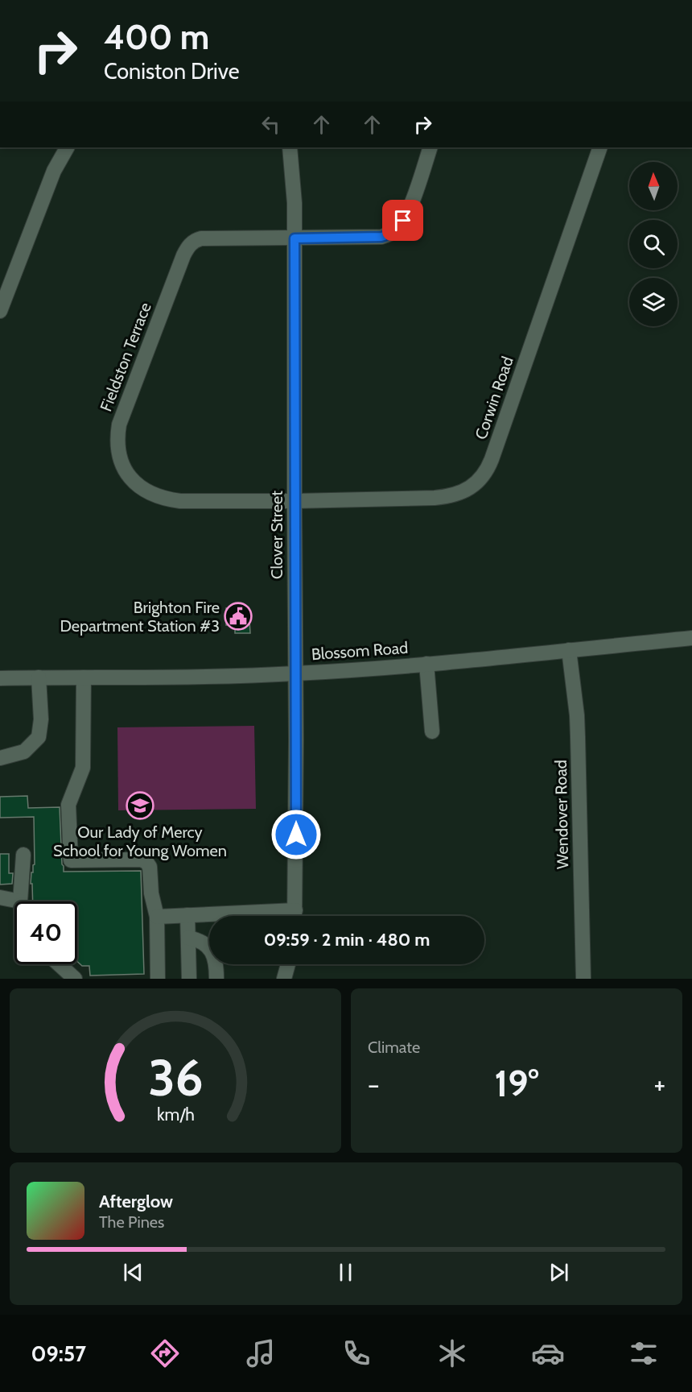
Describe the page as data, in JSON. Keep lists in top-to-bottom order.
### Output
{
  "streets": {
    "street": [
      "Fieldston Terrace",
      "Corwin Road",
      "Clover Street",
      "Blossom Road",
      "Wendover Road"
    ]
  },
  "crossings": [
    ["Fieldston Terrace", "Corwin Road"],
    ["Fieldston Terrace", "Clover Street"],
    ["Corwin Road", "Clover Street"],
    ["Clover Street", "Blossom Road"],
    ["Blossom Road", "Wendover Road"]
  ],
  "places": {
    "public building": ["Brighton Fire Department Station #3"],
    "school or university": ["Our Lady of Mercy School for Young Women"]
  },
  "north": "top",
  "page": {
    "turn": ["400 m", "Coniston Drive"],
    "limit": "40",
    "trip": "09:59 · 2 min · 480 m",
    "tile": "Climate",
    "heat": ["−", "19°", "+"],
    "song": ["Afterglow", "The Pines"],
    "tabs": "09:57",
    "gauge": ["36", "km/h"]
  }
}
